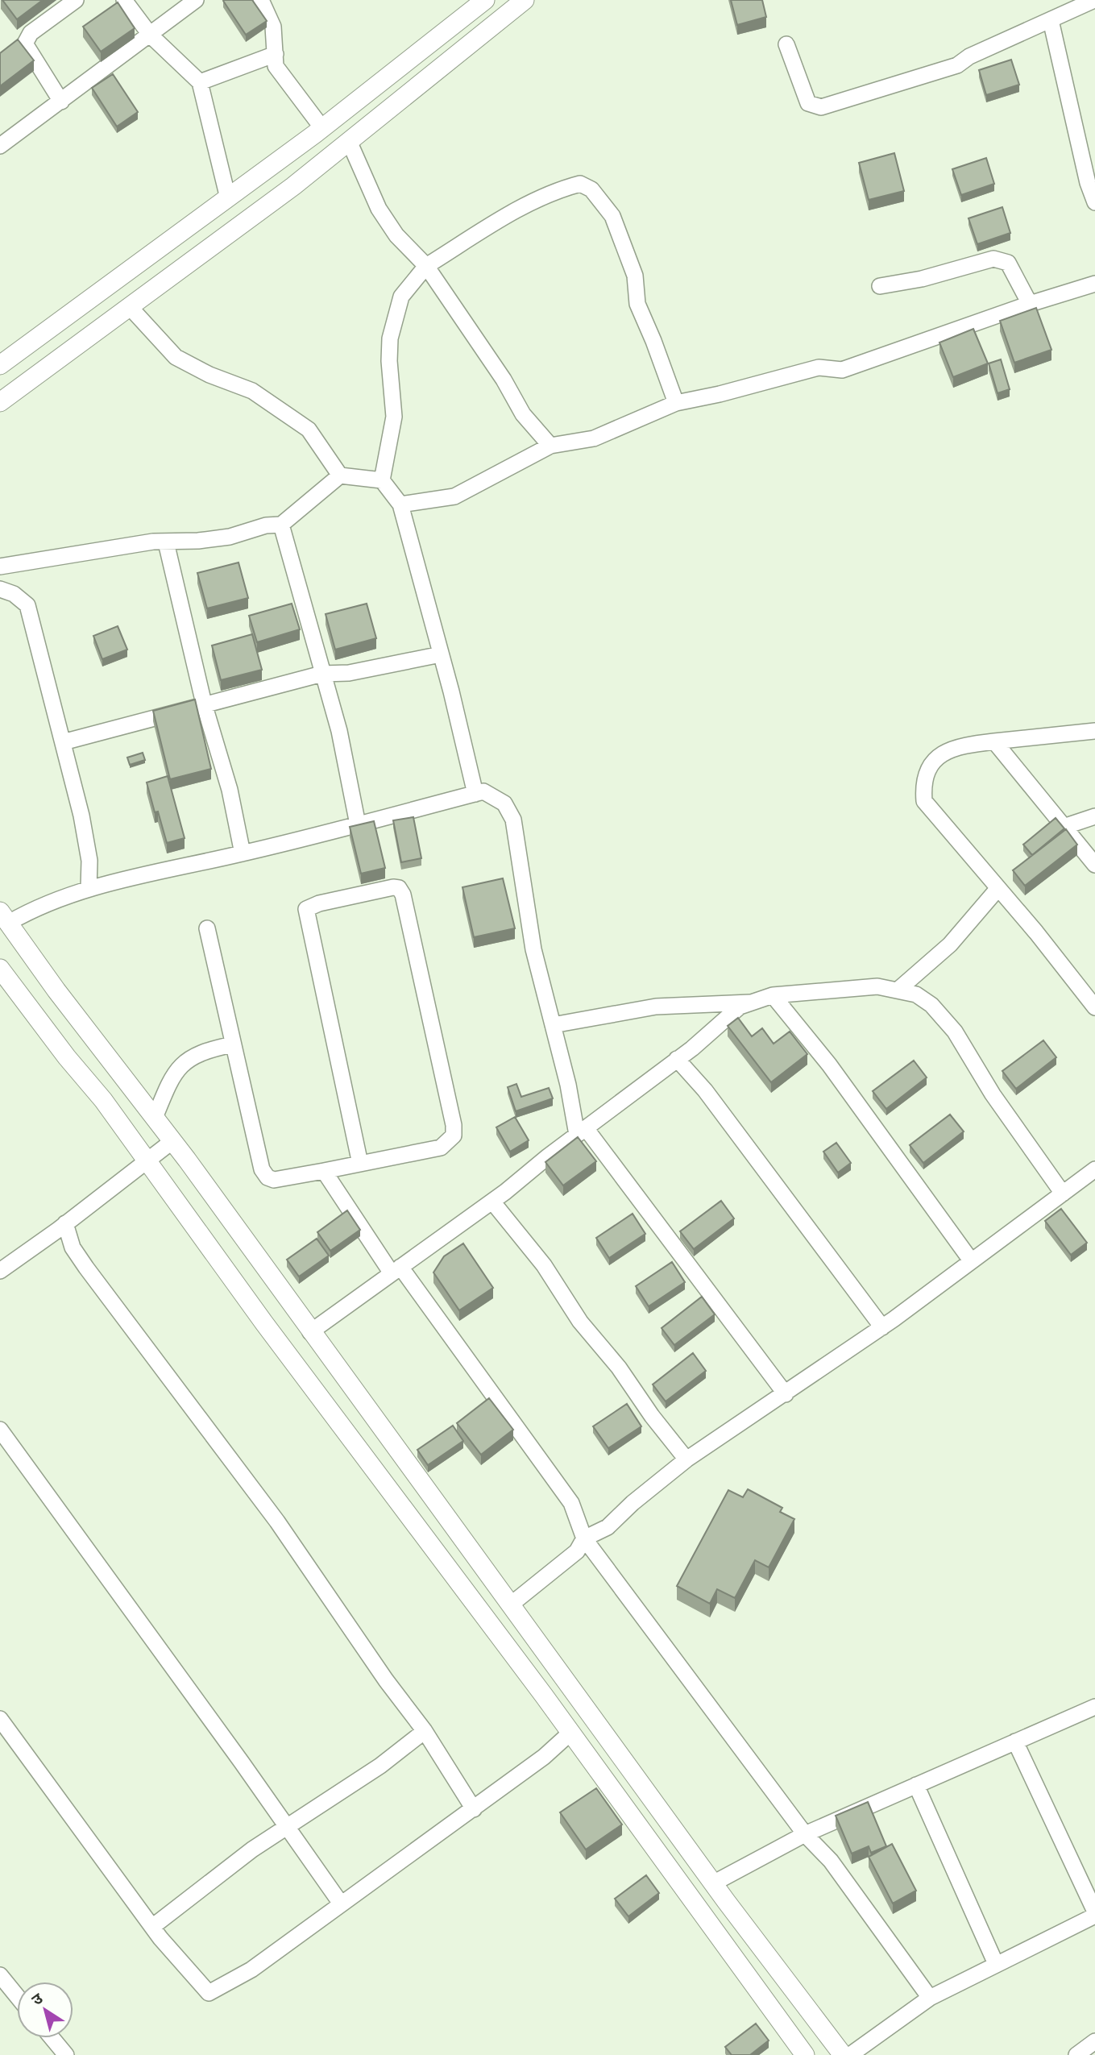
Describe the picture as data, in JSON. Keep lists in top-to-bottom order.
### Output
{
  "north": "top left"
}
